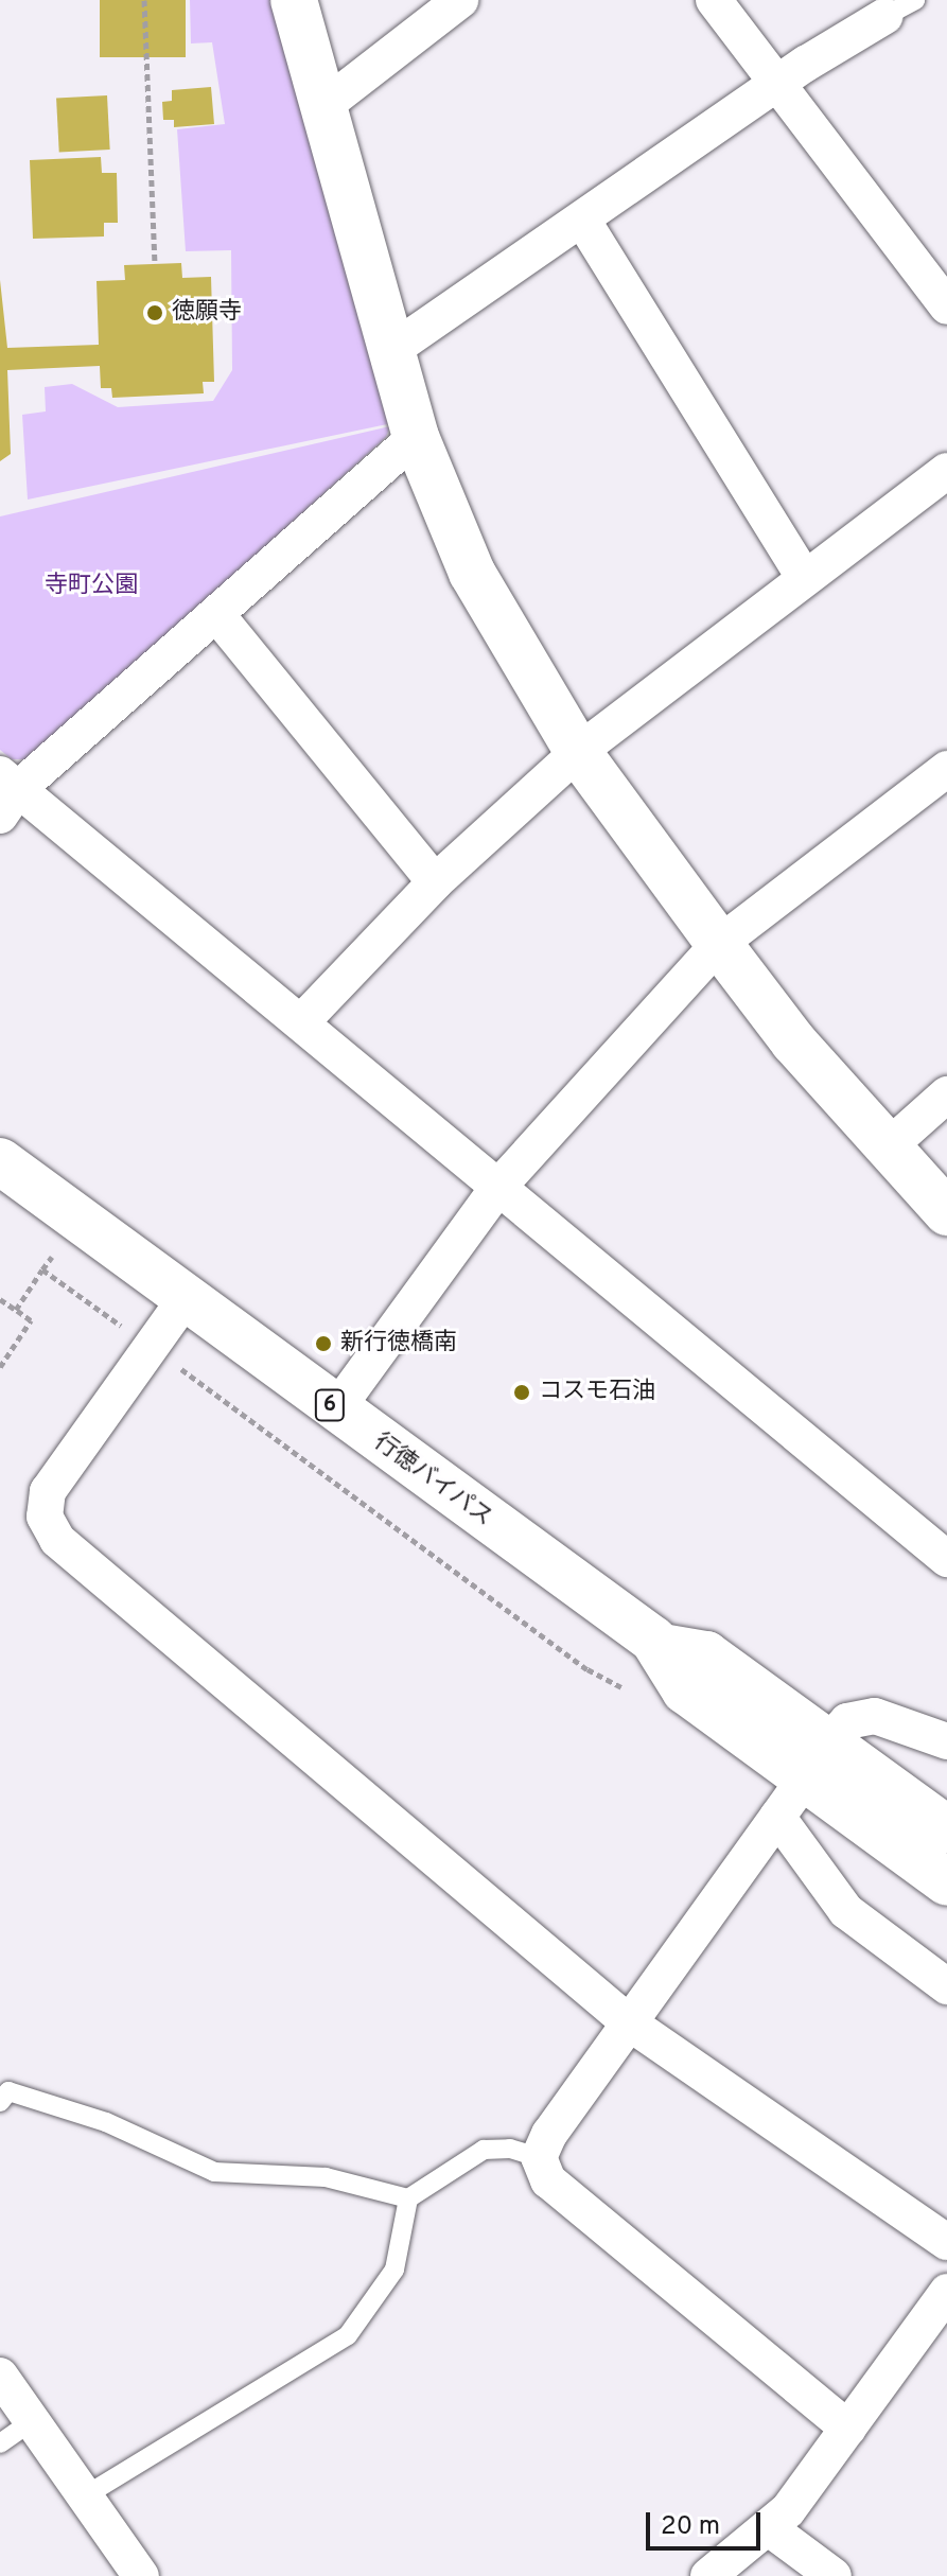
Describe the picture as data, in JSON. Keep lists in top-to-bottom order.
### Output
{
  "streets": {
    "street": ["6", "行徳バイパス"]
  },
  "parks": ["寺町公園"],
  "places": ["徳願寺", "新行徳橋南", "コスモ石油"],
  "scale_bar": "20 m"
}
